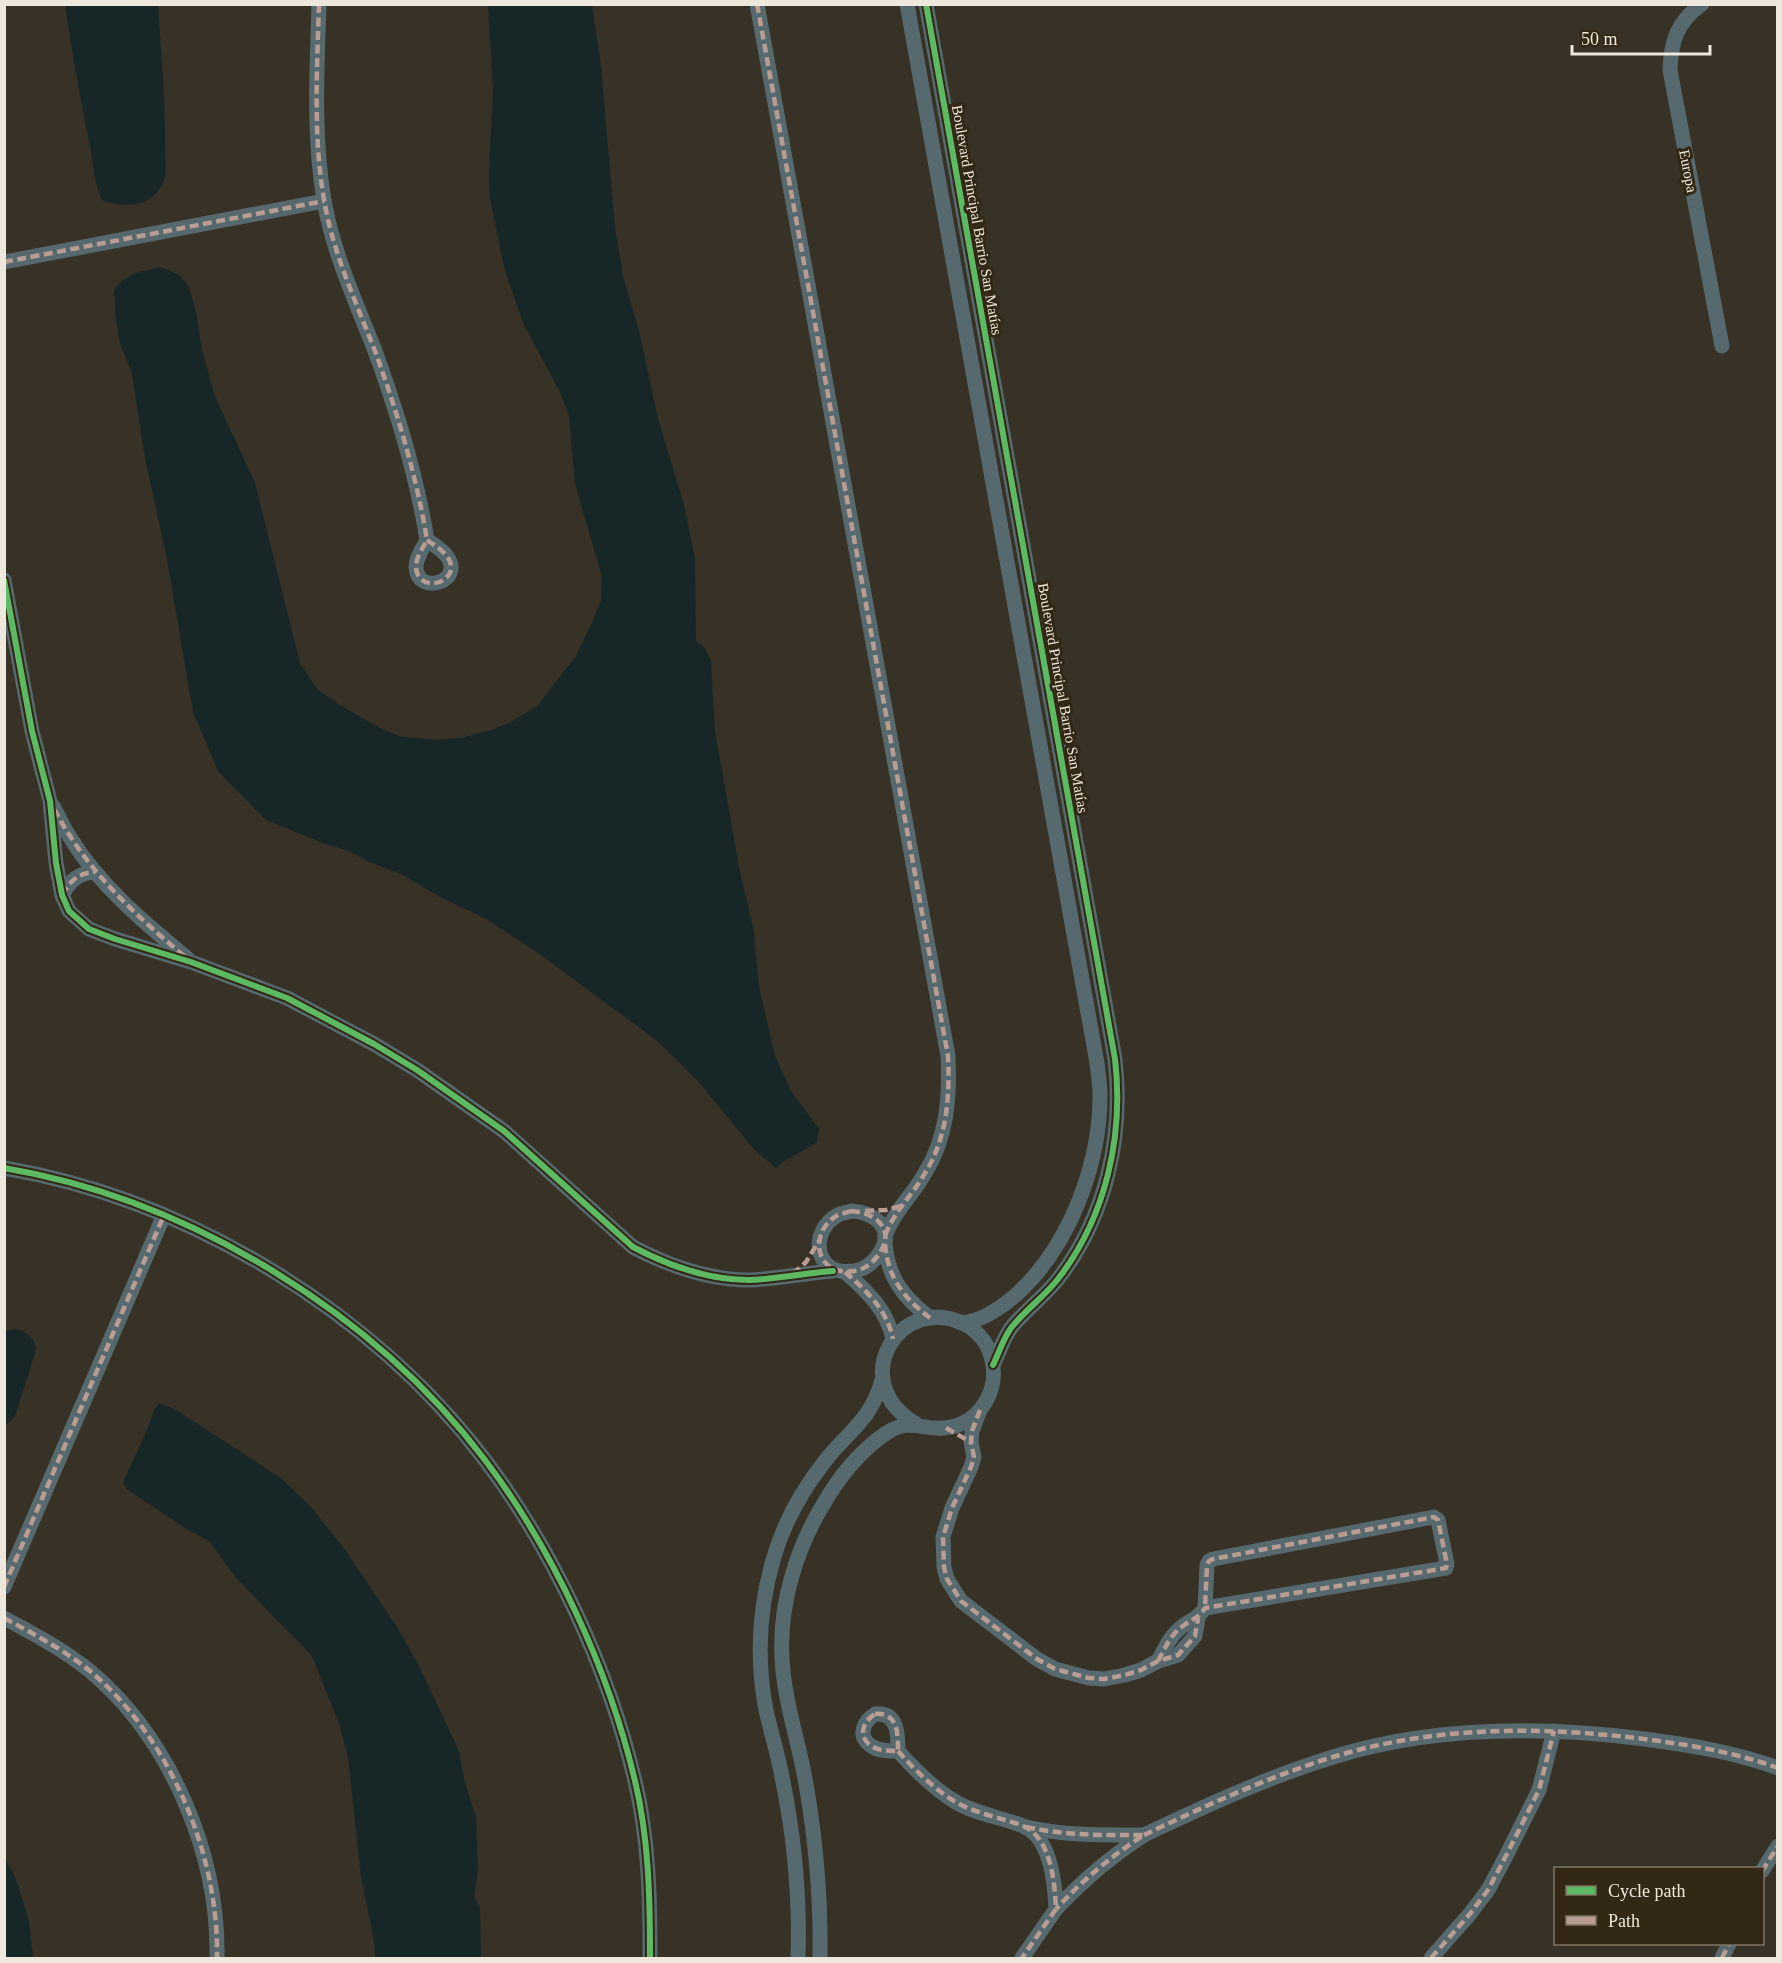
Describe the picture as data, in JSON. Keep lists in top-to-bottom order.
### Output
{
  "streets": {
    "street": ["Europa", "Boulevard Principal Barrio San Matías"]
  },
  "legend": ["Cycle path", "Path"],
  "scale_bar": "50 m"
}
